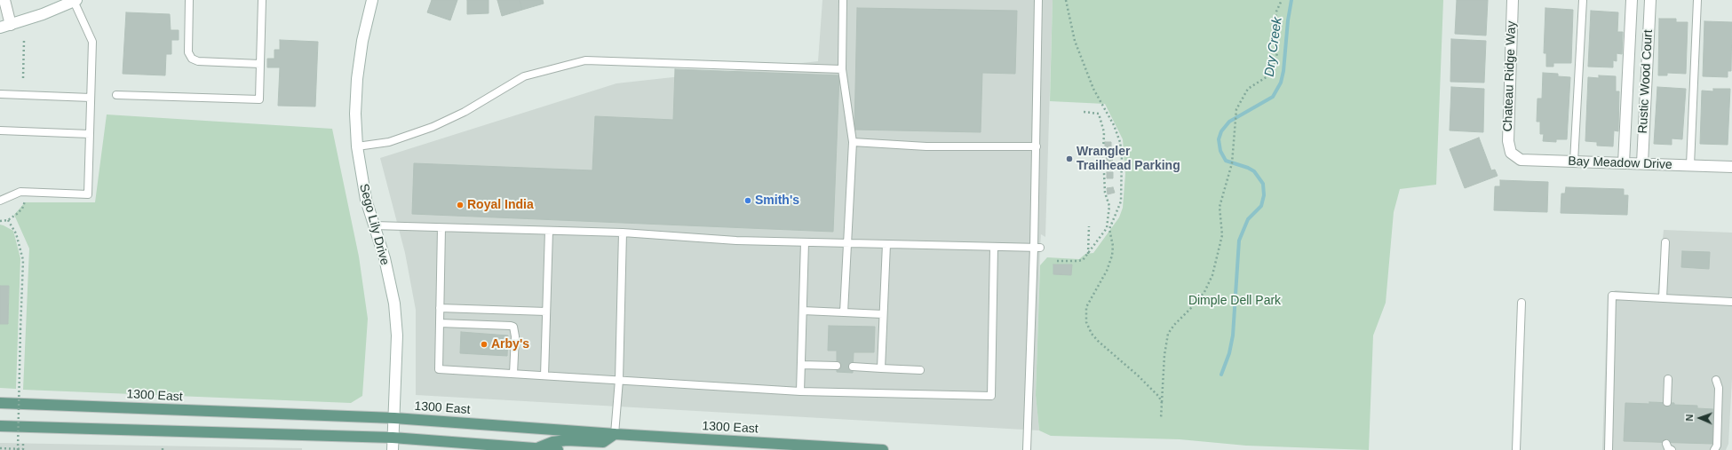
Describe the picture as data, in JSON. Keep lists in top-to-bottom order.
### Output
{
  "streets": {
    "main road": ["1300 East"],
    "street": [
      "Chateau Ridge Way",
      "Rustic Wood Court",
      "Bay Meadow Drive",
      "Sego Lily Drive"
    ]
  },
  "crossings": [
    ["Chateau Ridge Way", "Bay Meadow Drive"],
    ["Rustic Wood Court", "Bay Meadow Drive"],
    ["Sego Lily Drive", "1300 East"]
  ],
  "water": ["Dry Creek"],
  "parks": ["Dimple Dell Park"],
  "places": [
    "Wrangler Trailhead Parking",
    "Smith's",
    "Royal India",
    "Arby's"
  ],
  "north": "left"
}
